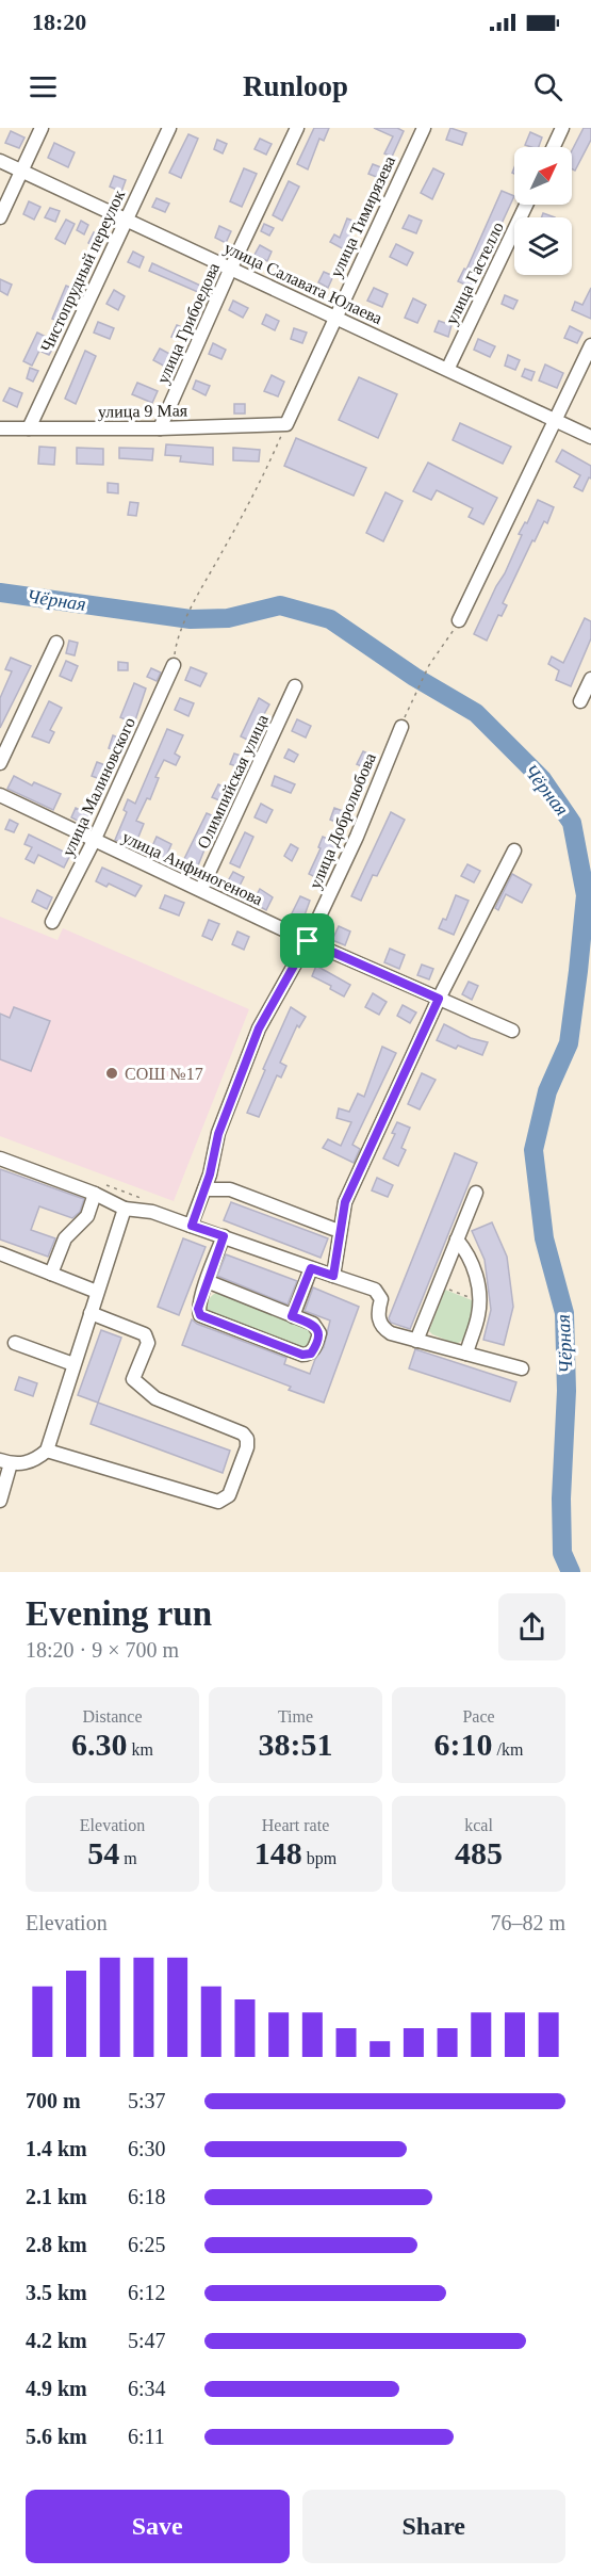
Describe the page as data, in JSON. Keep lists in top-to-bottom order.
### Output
{
  "streets": {
    "street": [
      "улица Тимирязева",
      "Чистопрудный переулок",
      "улица Гастелло",
      "улица Салавата Юлаева",
      "улица Грибоедова",
      "улица 9 Мая",
      "Олимпийская улица",
      "улица Малиновского",
      "улица Добролюбова",
      "улица Анфиногенова"
    ]
  },
  "crossings": [
    ["улица Тимирязева", "улица Салавата Юлаева"],
    ["улица Тимирязева", "улица 9 Мая"],
    ["Чистопрудный переулок", "улица Салавата Юлаева"],
    ["Чистопрудный переулок", "улица 9 Мая"],
    ["улица Гастелло", "улица Салавата Юлаева"],
    ["улица Салавата Юлаева", "улица Грибоедова"],
    ["улица Грибоедова", "улица 9 Мая"],
    ["Олимпийская улица", "улица Анфиногенова"],
    ["улица Малиновского", "улица Анфиногенова"],
    ["улица Добролюбова", "улица Анфиногенова"]
  ],
  "water": ["Чёрная"],
  "places": ["СОШ №17"],
  "north": "top right",
  "page": {
    "status": "18:20",
    "header": "Runloop",
    "heading": ["Evening run", "18:20 · 9 × 700 m"],
    "stats": [
      ["Distance", "6.30 km"],
      ["Time", "38:51"],
      ["Pace", "6:10 /km"],
      ["Elevation", "54 m"],
      ["Heart rate", "148 bpm"],
      ["kcal", "485"]
    ],
    "chart": ["Elevation", "76–82 m"],
    "list": [
      {
        "name": "700 m",
        "note": "5:37"
      },
      {
        "name": "1.4 km",
        "note": "6:30"
      },
      {
        "name": "2.1 km",
        "note": "6:18"
      },
      {
        "name": "2.8 km",
        "note": "6:25"
      },
      {
        "name": "3.5 km",
        "note": "6:12"
      },
      {
        "name": "4.2 km",
        "note": "5:47"
      },
      {
        "name": "4.9 km",
        "note": "6:34"
      },
      {
        "name": "5.6 km",
        "note": "6:11"
      }
    ],
    "buttons": ["Save", "Share"]
  }
}
